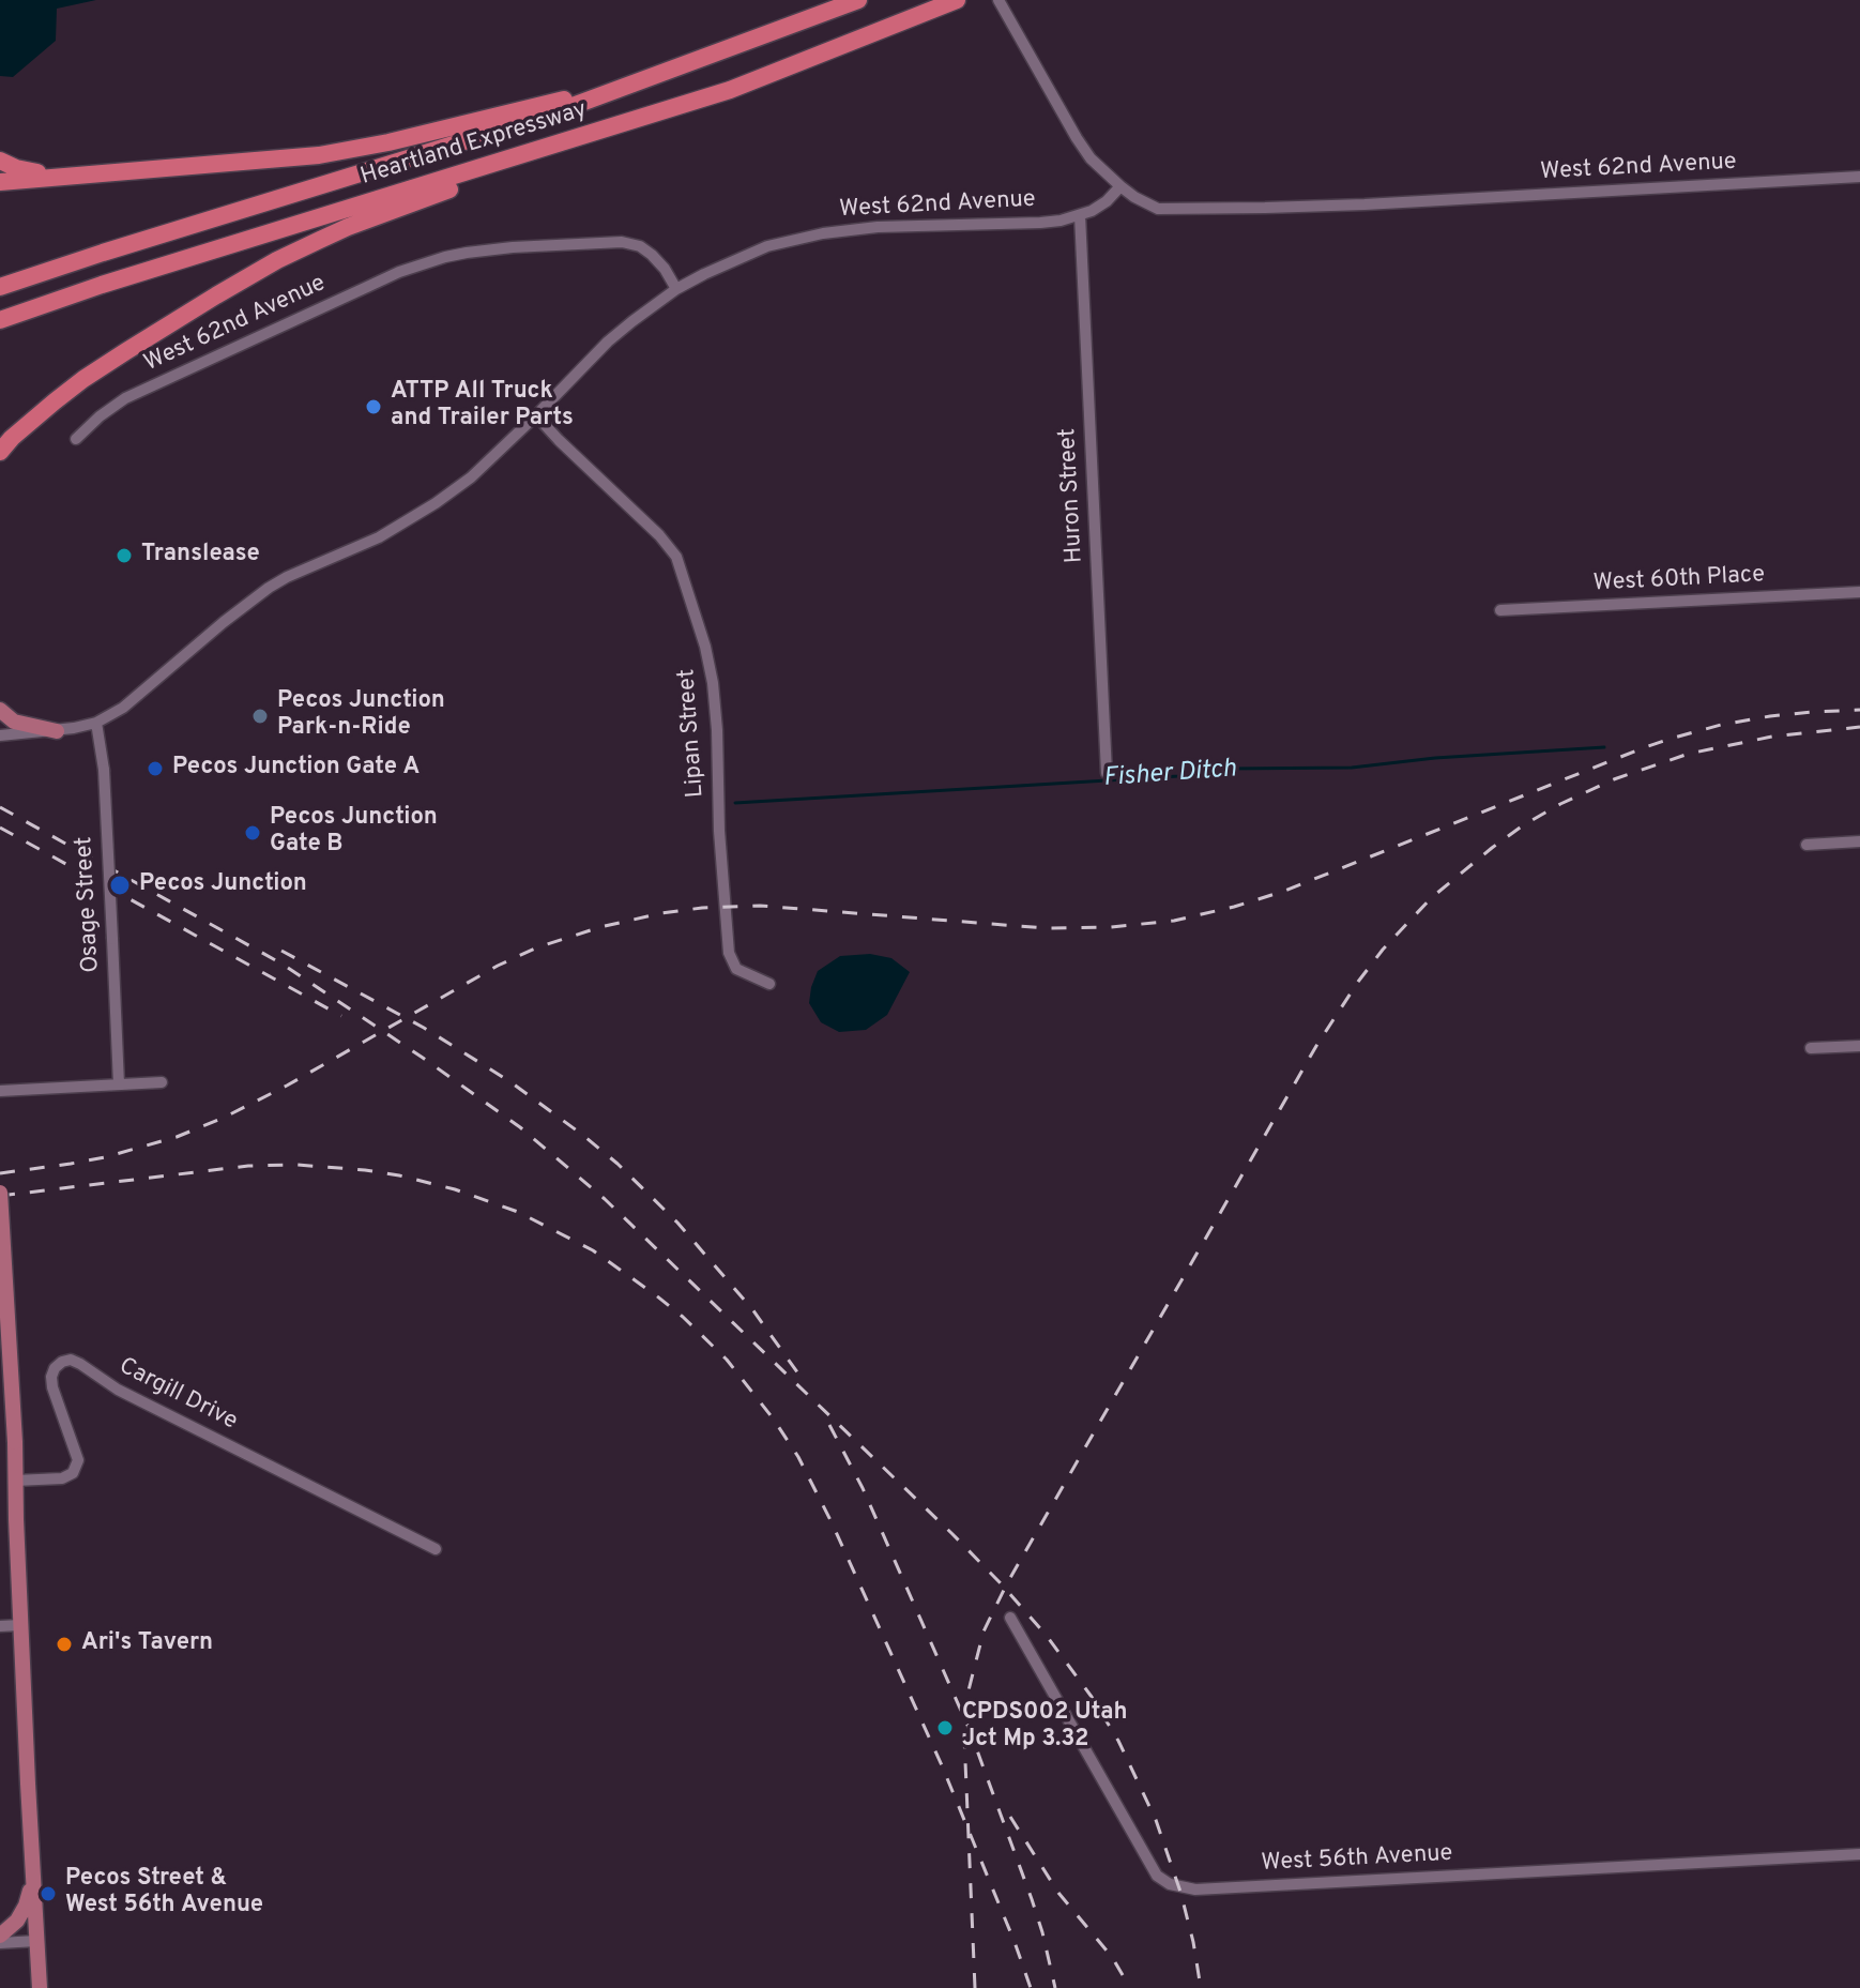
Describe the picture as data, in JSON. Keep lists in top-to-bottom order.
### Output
{
  "streets": {
    "highway": ["Heartland Expressway"],
    "street": [
      "West 62nd Avenue",
      "Huron Street",
      "West 60th Place",
      "Lipan Street",
      "Osage Street",
      "Cargill Drive",
      "West 56th Avenue"
    ]
  },
  "crossings": [
    ["West 62nd Avenue", "Huron Street"]
  ],
  "water": ["Fisher Ditch"],
  "places": [
    "ATTP All Truck and Trailer Parts",
    "Translease",
    "Pecos Junction Park-n-Ride",
    "Pecos Junction Gate A",
    "Pecos Junction Gate B",
    "Pecos Junction",
    "Ari's Tavern",
    "CPDS002 Utah Jct Mp 3.32",
    "Pecos Street & West 56th Avenue"
  ]
}
